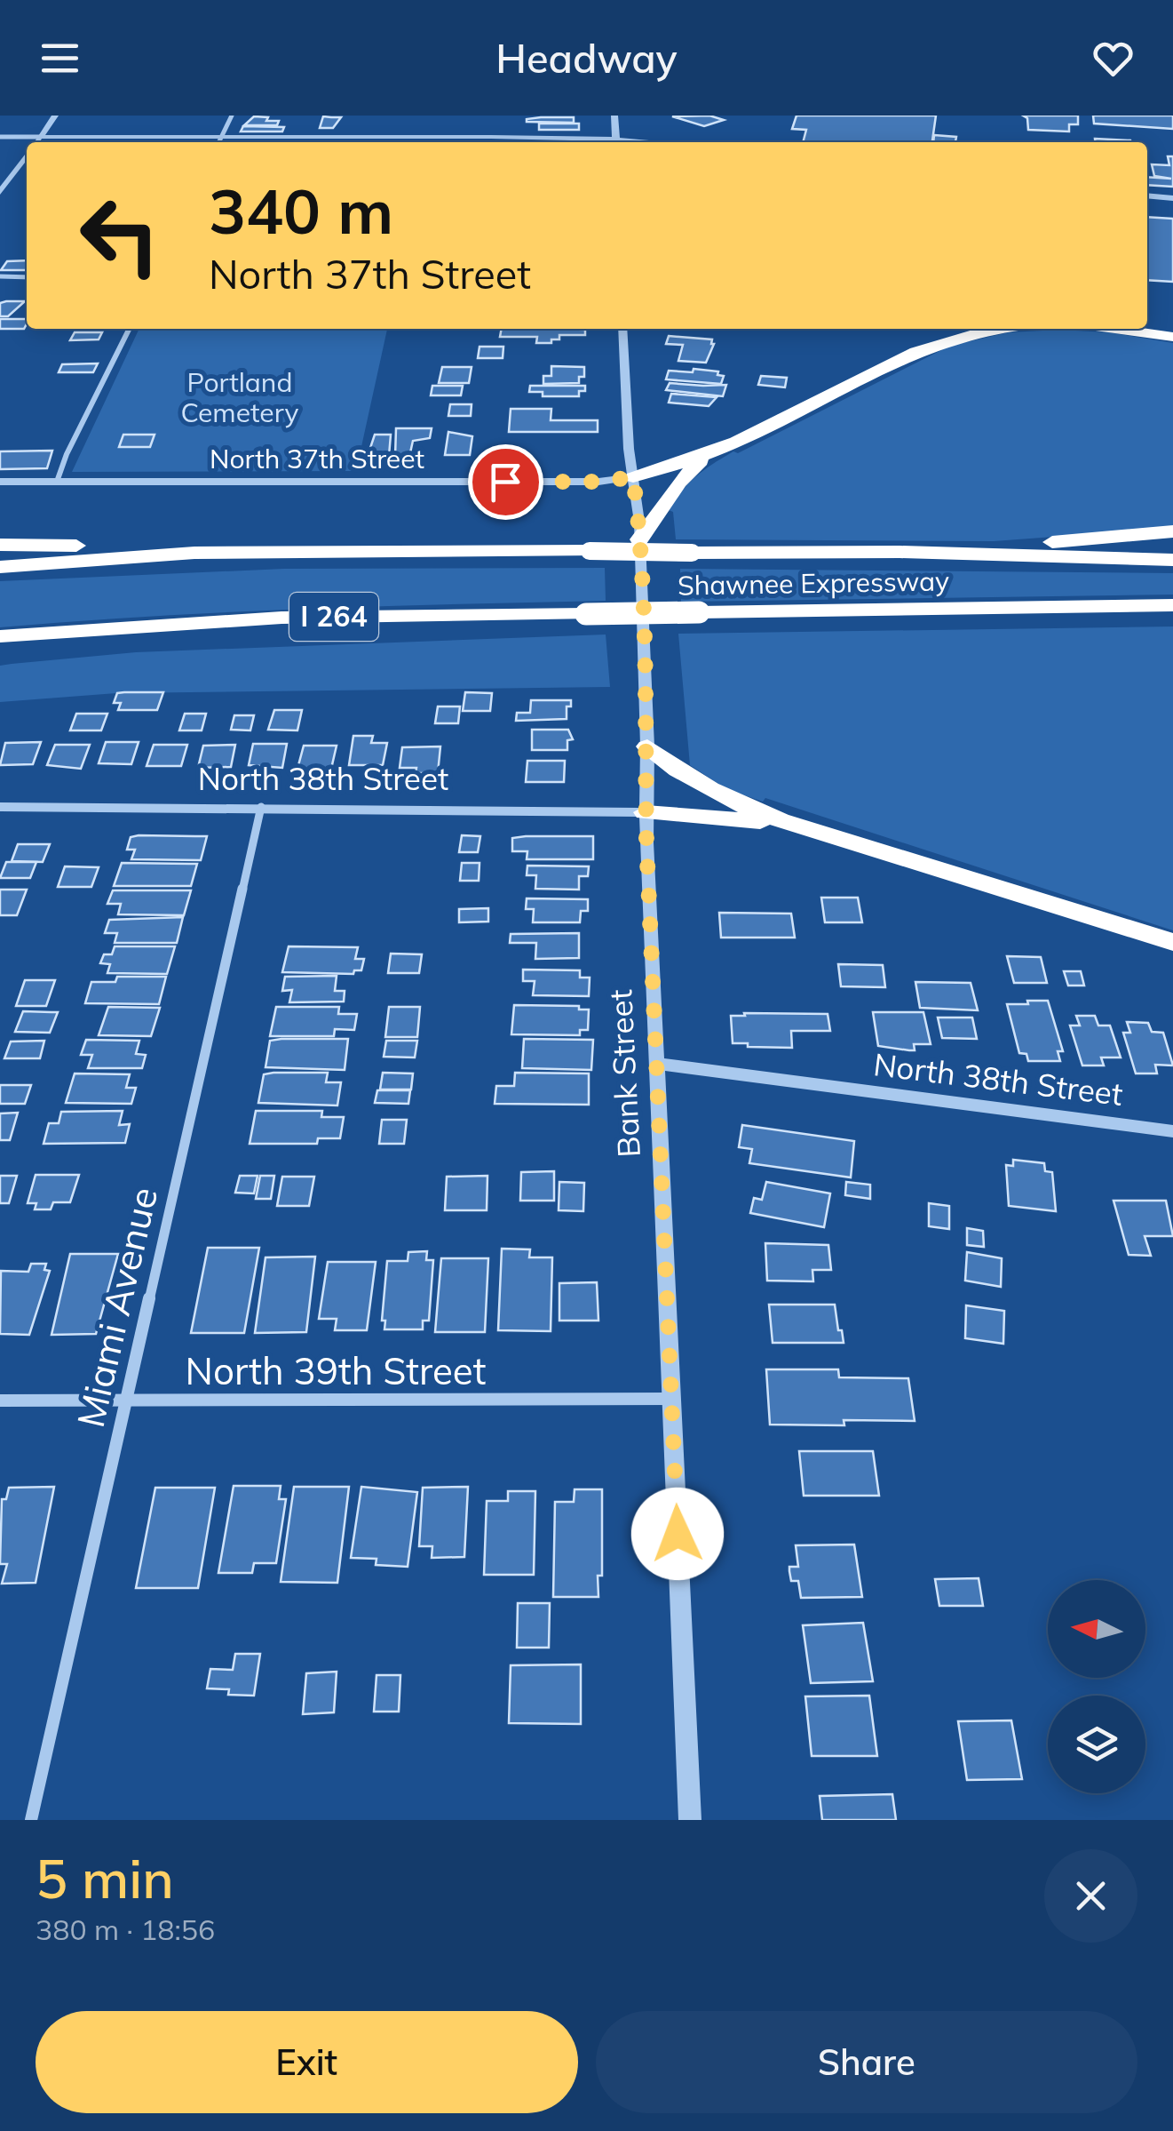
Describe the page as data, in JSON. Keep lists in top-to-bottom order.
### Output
{
  "streets": {
    "highway": ["Shawnee Expressway", "I 264"],
    "street": [
      "North 37th Street",
      "North 38th Street",
      "Bank Street",
      "Miami Avenue",
      "North 39th Street"
    ]
  },
  "crossings": [
    ["North 37th Street", "Bank Street"],
    ["North 38th Street", "Bank Street"],
    ["North 38th Street", "Miami Avenue"],
    ["Bank Street", "North 39th Street"],
    ["Miami Avenue", "North 39th Street"]
  ],
  "parks": ["Portland Cemetery"],
  "north": "left",
  "page": {
    "header": "Headway",
    "turn": ["340 m", "North 37th Street"],
    "heading": ["5 min", "380 m · 18:56"],
    "buttons": ["Exit", "Share"]
  }
}
